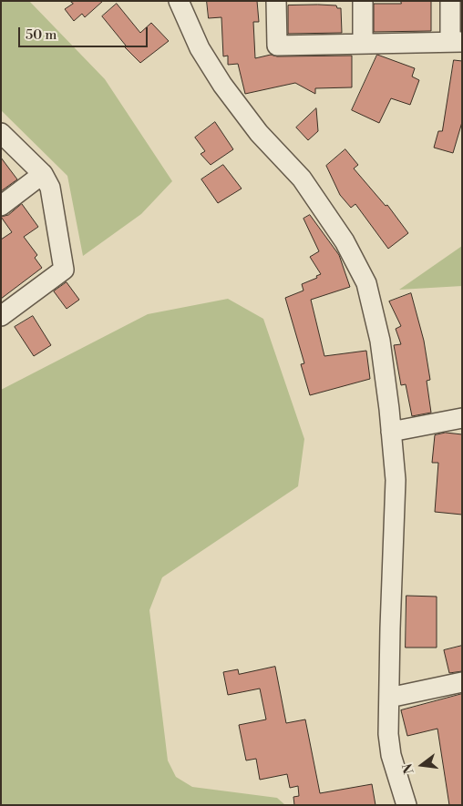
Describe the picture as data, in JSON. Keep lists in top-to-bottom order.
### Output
{
  "scale_bar": "50 m",
  "north": "left"
}
